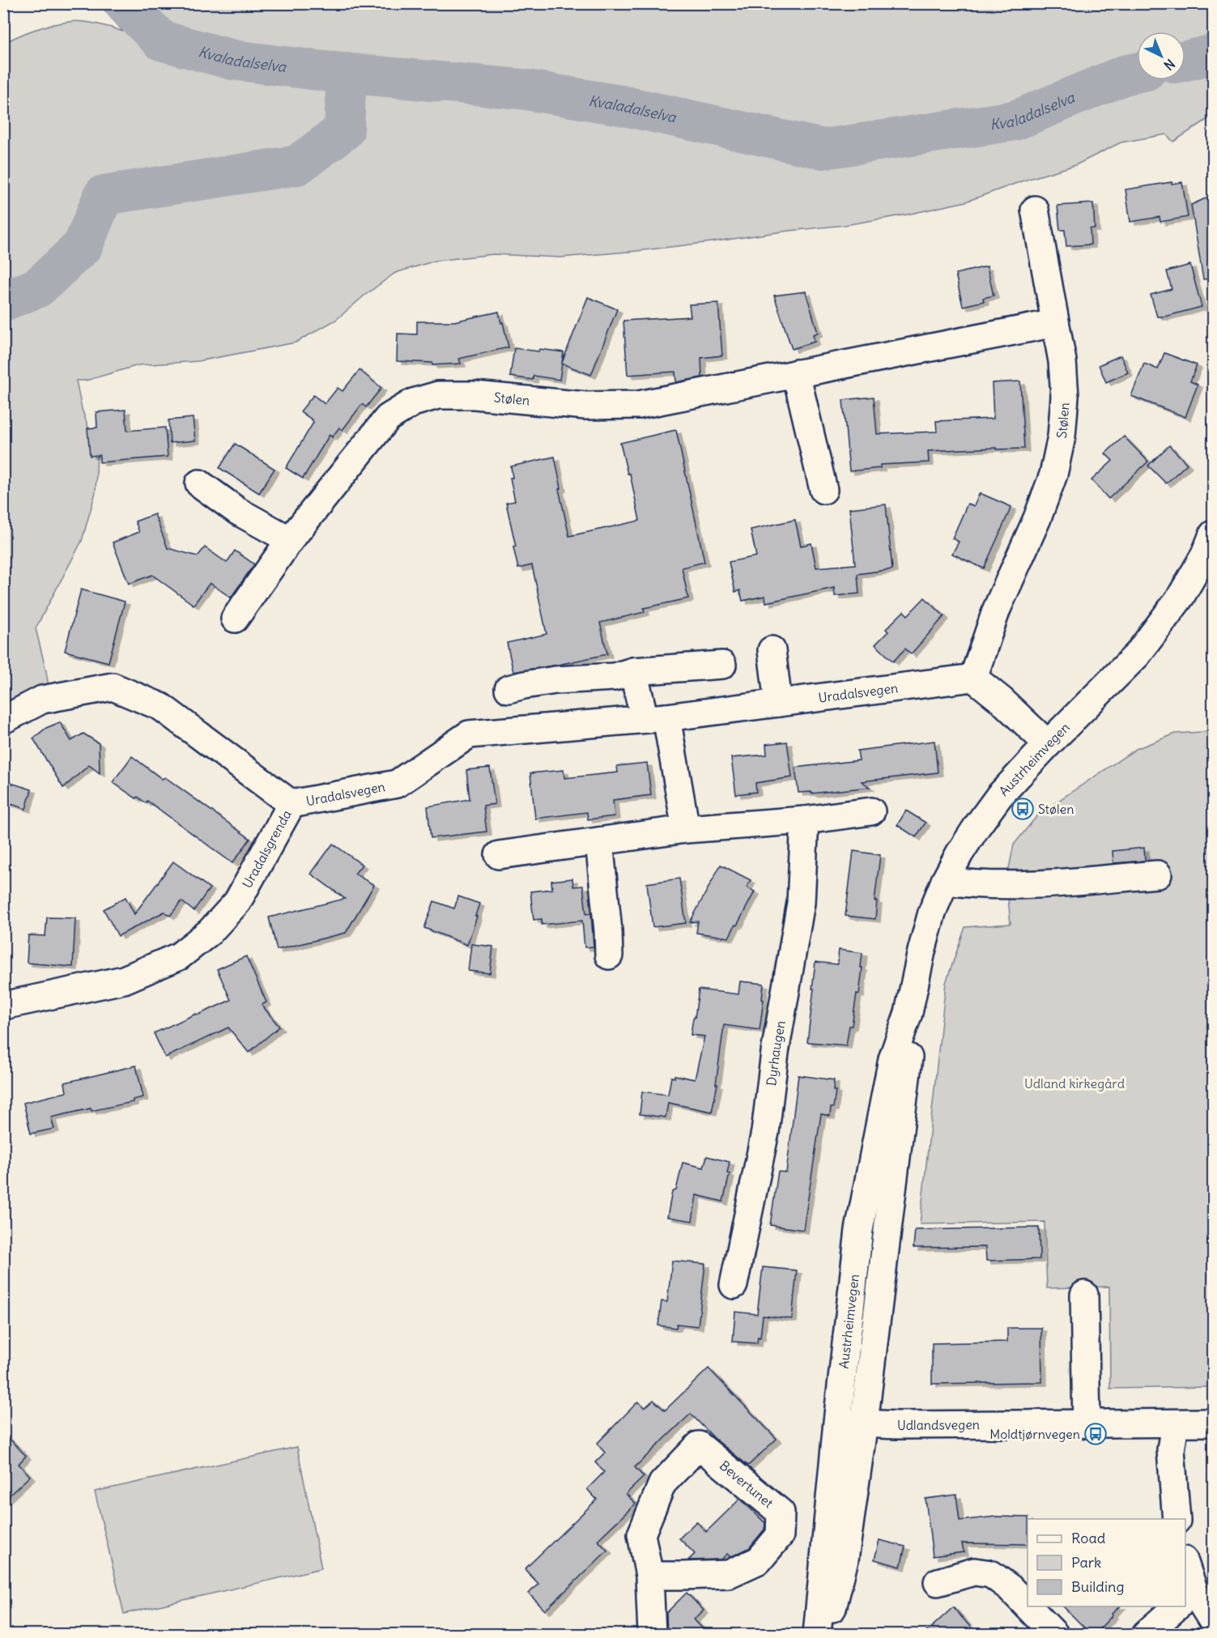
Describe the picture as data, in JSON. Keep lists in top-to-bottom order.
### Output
{
  "streets": {
    "street": [
      "Stølen",
      "Uradalsvegen",
      "Austrheimvegen",
      "Uradalsgrenda",
      "Dyrhaugen",
      "Udlandsvegen",
      "Bevertunet"
    ]
  },
  "crossings": [
    ["Stølen", "Uradalsvegen"],
    ["Uradalsvegen", "Uradalsgrenda"],
    ["Austrheimvegen", "Udlandsvegen"]
  ],
  "water": ["Kvaladalselva"],
  "parks": ["Udland kirkegård"],
  "places": {
    "bus stop": ["Stølen", "Moldtjørnvegen"]
  },
  "legend": ["Road", "Park", "Building"],
  "north": "bottom right"
}
